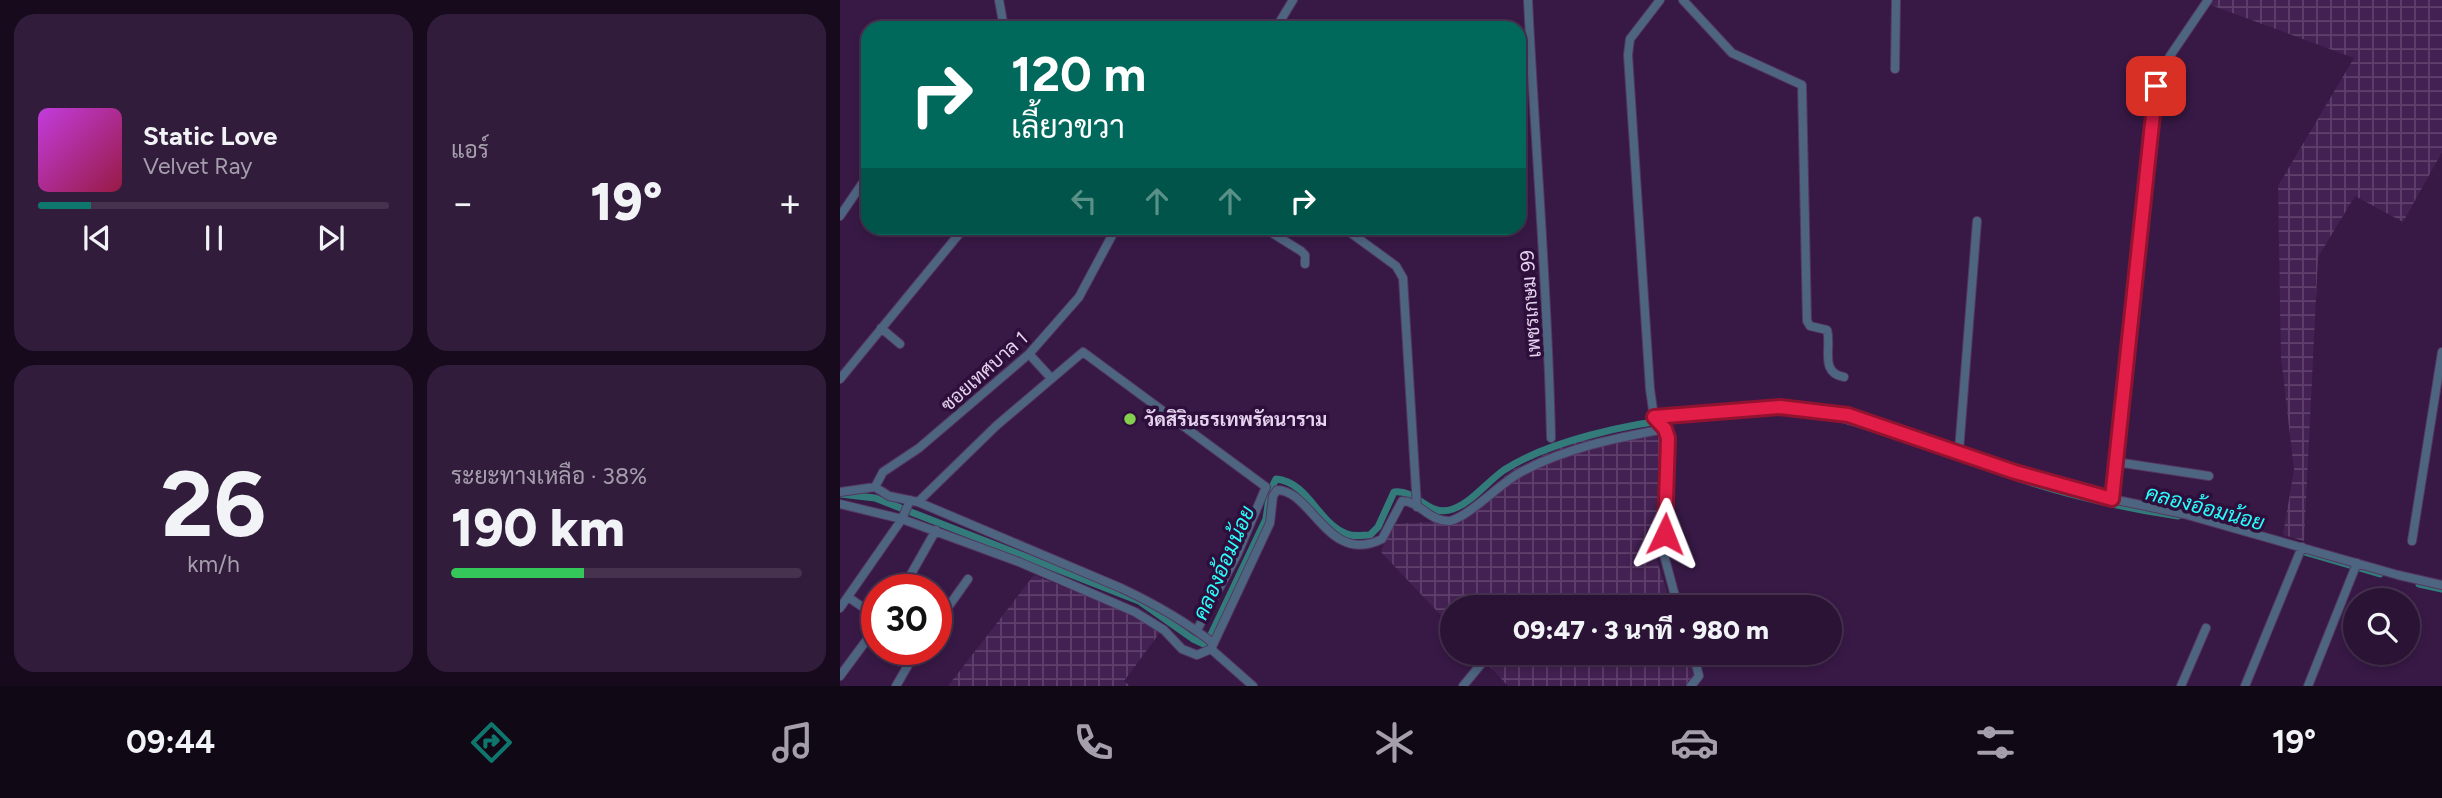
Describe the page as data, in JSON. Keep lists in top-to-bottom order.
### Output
{
  "streets": {
    "street": ["เพชรเกษม 99", "ซอยเทศบาล 1"]
  },
  "water": ["คลองอ้อมน้อย"],
  "places": ["วัดสิรินธรเทพรัตนาราม"],
  "page": {
    "tile": [
      "แอร์",
      ["26", "km/h"],
      ["ระยะทางเหลือ · 38%", "190 km"]
    ],
    "turn": ["120 m", "เลี้ยวขวา"],
    "song": ["Static Love", "Velvet Ray"],
    "heat": ["−", "19°", "+"],
    "limit": "30",
    "trip": "09:47 · 3 นาที · 980 m",
    "tabs": ["09:44", "19°"]
  }
}
